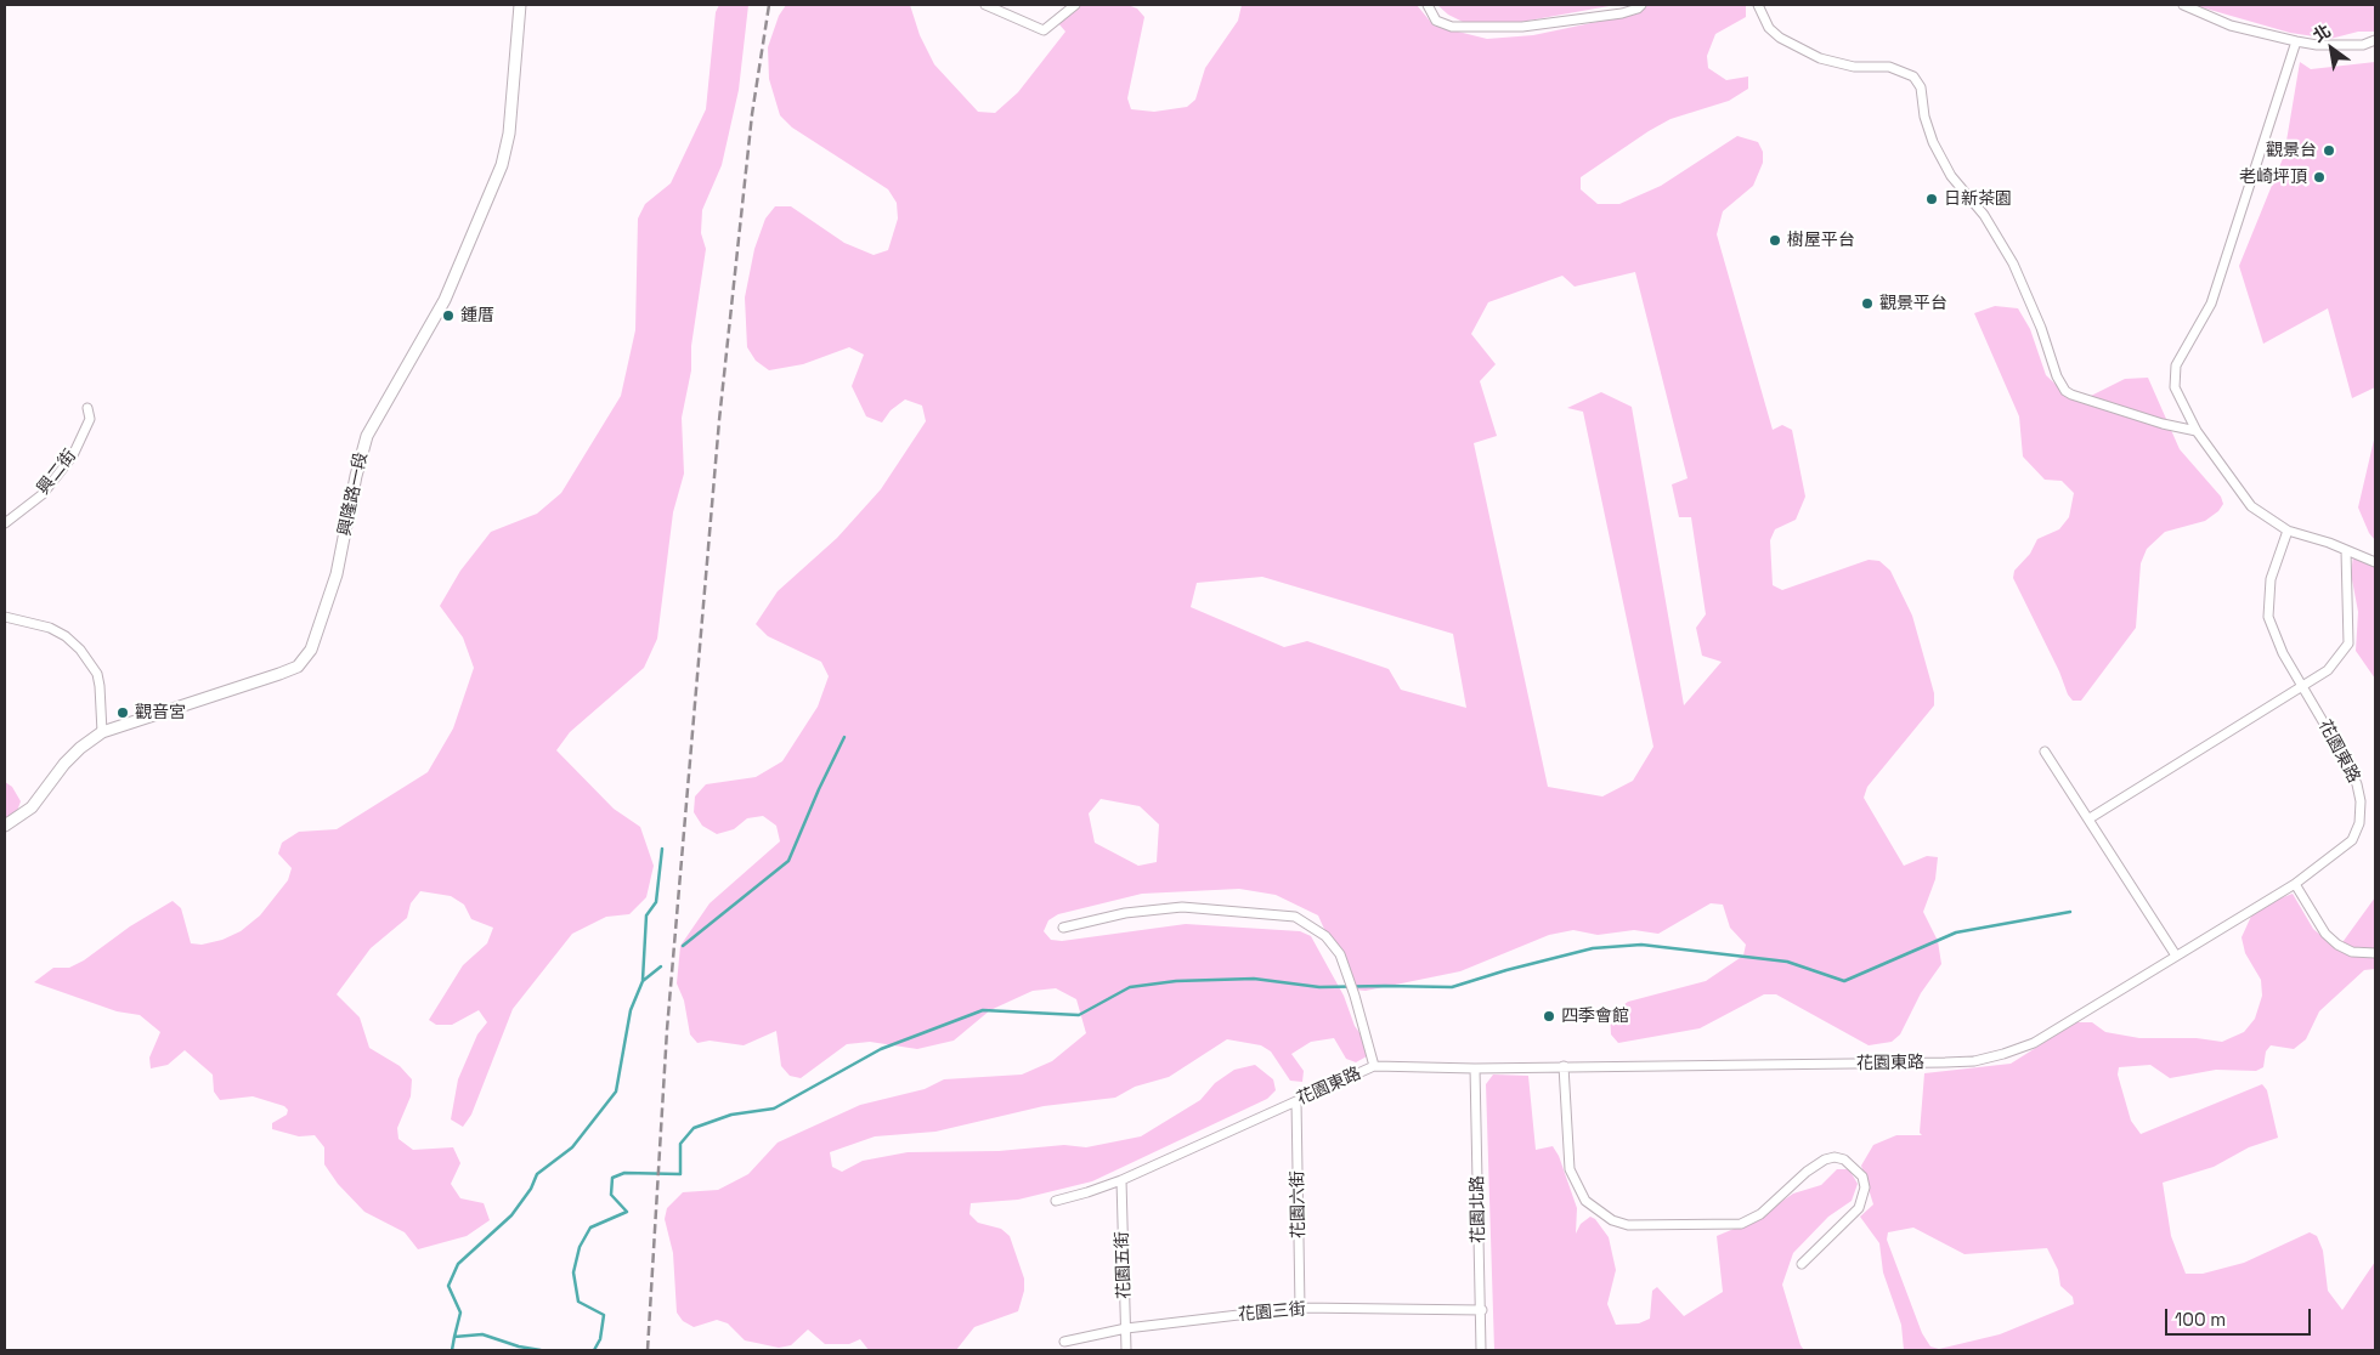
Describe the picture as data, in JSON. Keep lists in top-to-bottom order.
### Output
{
  "streets": {
    "street": [
      "興二街",
      "興隆路一段",
      "花園東路",
      "花園六街",
      "花園北路",
      "花園五街",
      "花園三街"
    ]
  },
  "crossings": [
    ["花園東路", "花園六街"],
    ["花園東路", "花園北路"],
    ["花園東路", "花園五街"],
    ["花園六街", "花園三街"],
    ["花園北路", "花園三街"],
    ["花園五街", "花園三街"]
  ],
  "places": [
    "觀景台",
    "老崎坪頂",
    "日新茶園",
    "樹屋平台",
    "觀景平台",
    "鍾厝",
    "觀音宮",
    "四季會館"
  ],
  "scale_bar": "100 m",
  "north": "top left"
}
